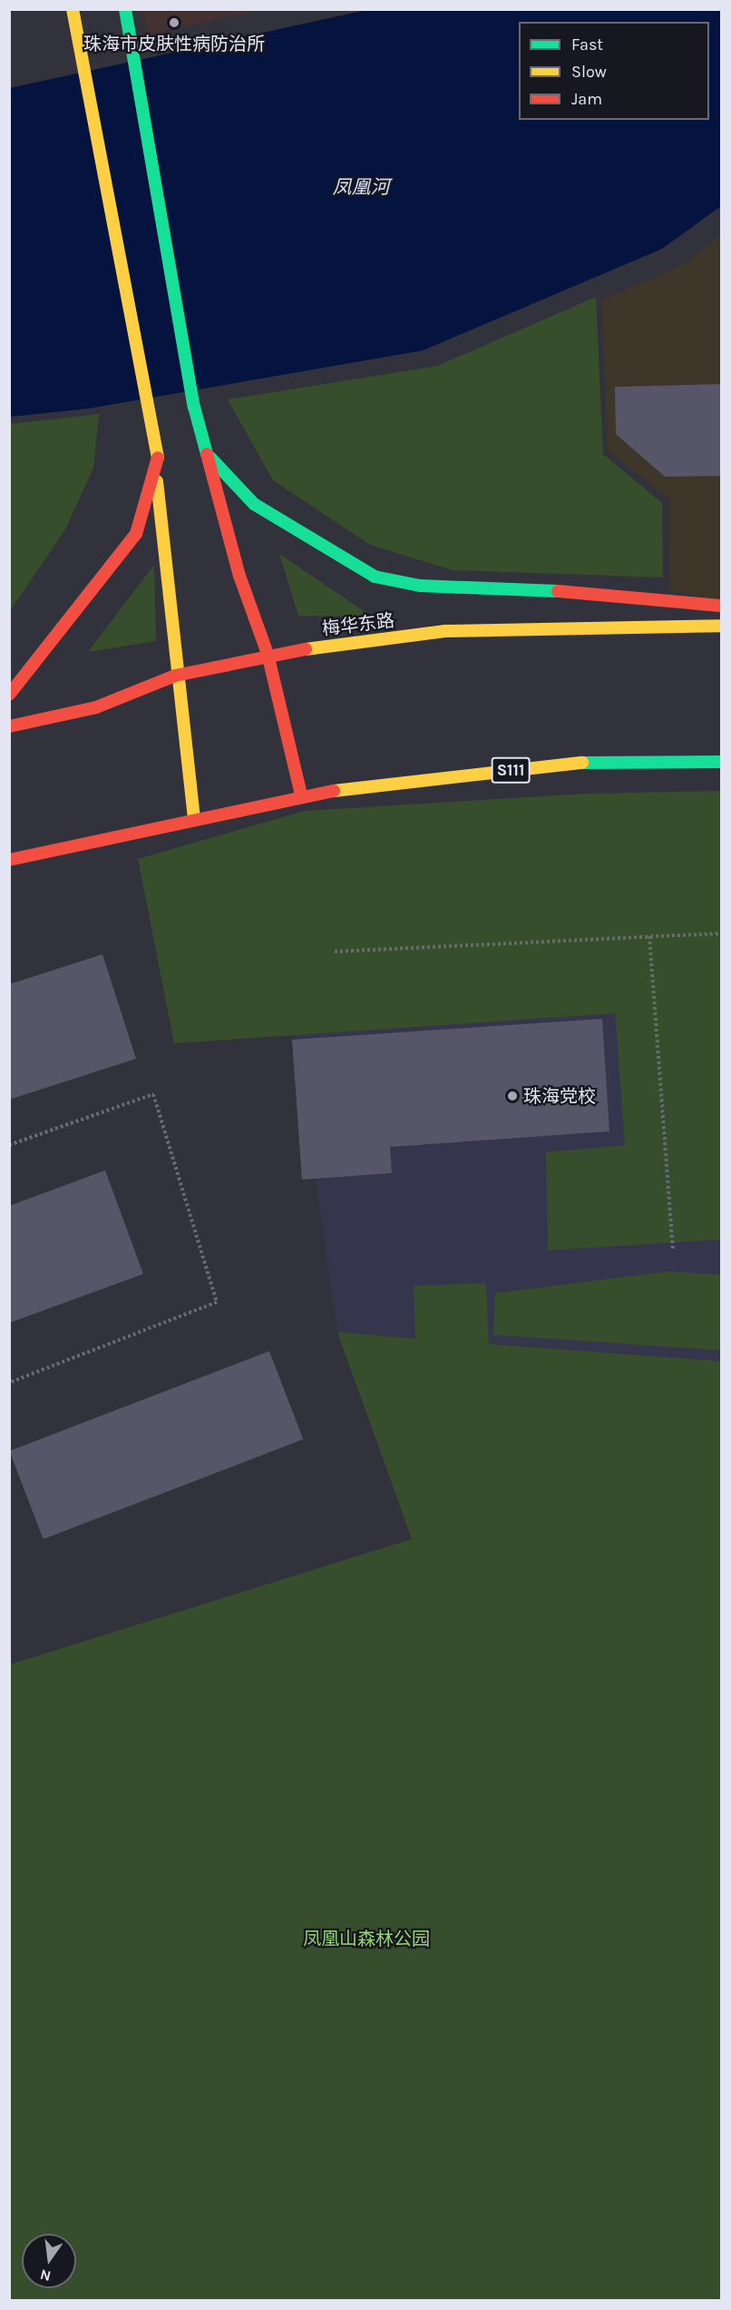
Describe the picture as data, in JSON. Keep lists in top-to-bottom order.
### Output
{
  "streets": {
    "main road": ["梅华东路", "S111"]
  },
  "water": ["凤凰河"],
  "parks": ["凤凰山森林公园"],
  "places": ["珠海市皮肤性病防治所", "珠海党校"],
  "legend": ["Fast", "Slow", "Jam"],
  "north": "bottom"
}
